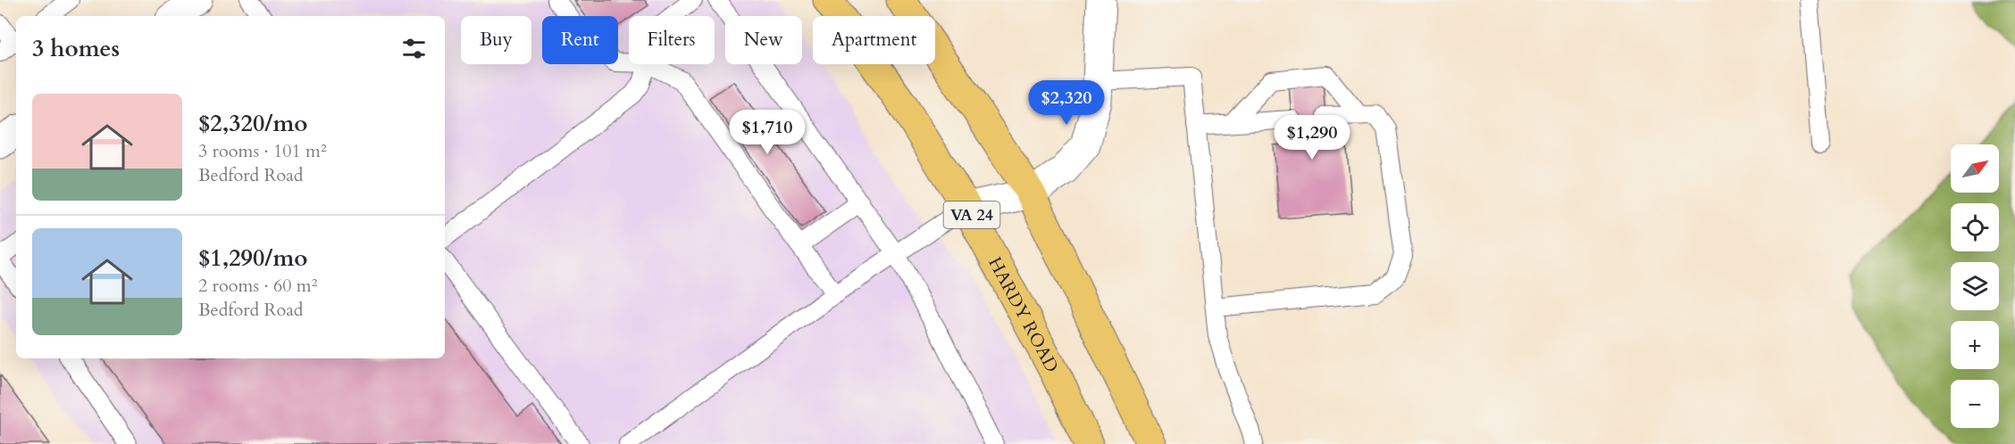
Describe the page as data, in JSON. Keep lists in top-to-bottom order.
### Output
{
  "streets": {
    "main road": ["VA 24", "HARDY ROAD"]
  },
  "north": "top right",
  "page": {
    "chip": [
      "Buy",
      "Rent",
      "Filters",
      "New",
      "Apartment"
    ],
    "heading": "3 homes",
    "price": ["$2,320", "$1,710", "$1,290"],
    "list": [
      {
        "name": "$2,320/mo",
        "note": "3 rooms · 101 m² · Bedford Road"
      },
      {
        "name": "$1,290/mo",
        "note": "2 rooms · 60 m² · Bedford Road"
      }
    ],
    "map_buttons": ["+", "−"]
  }
}
